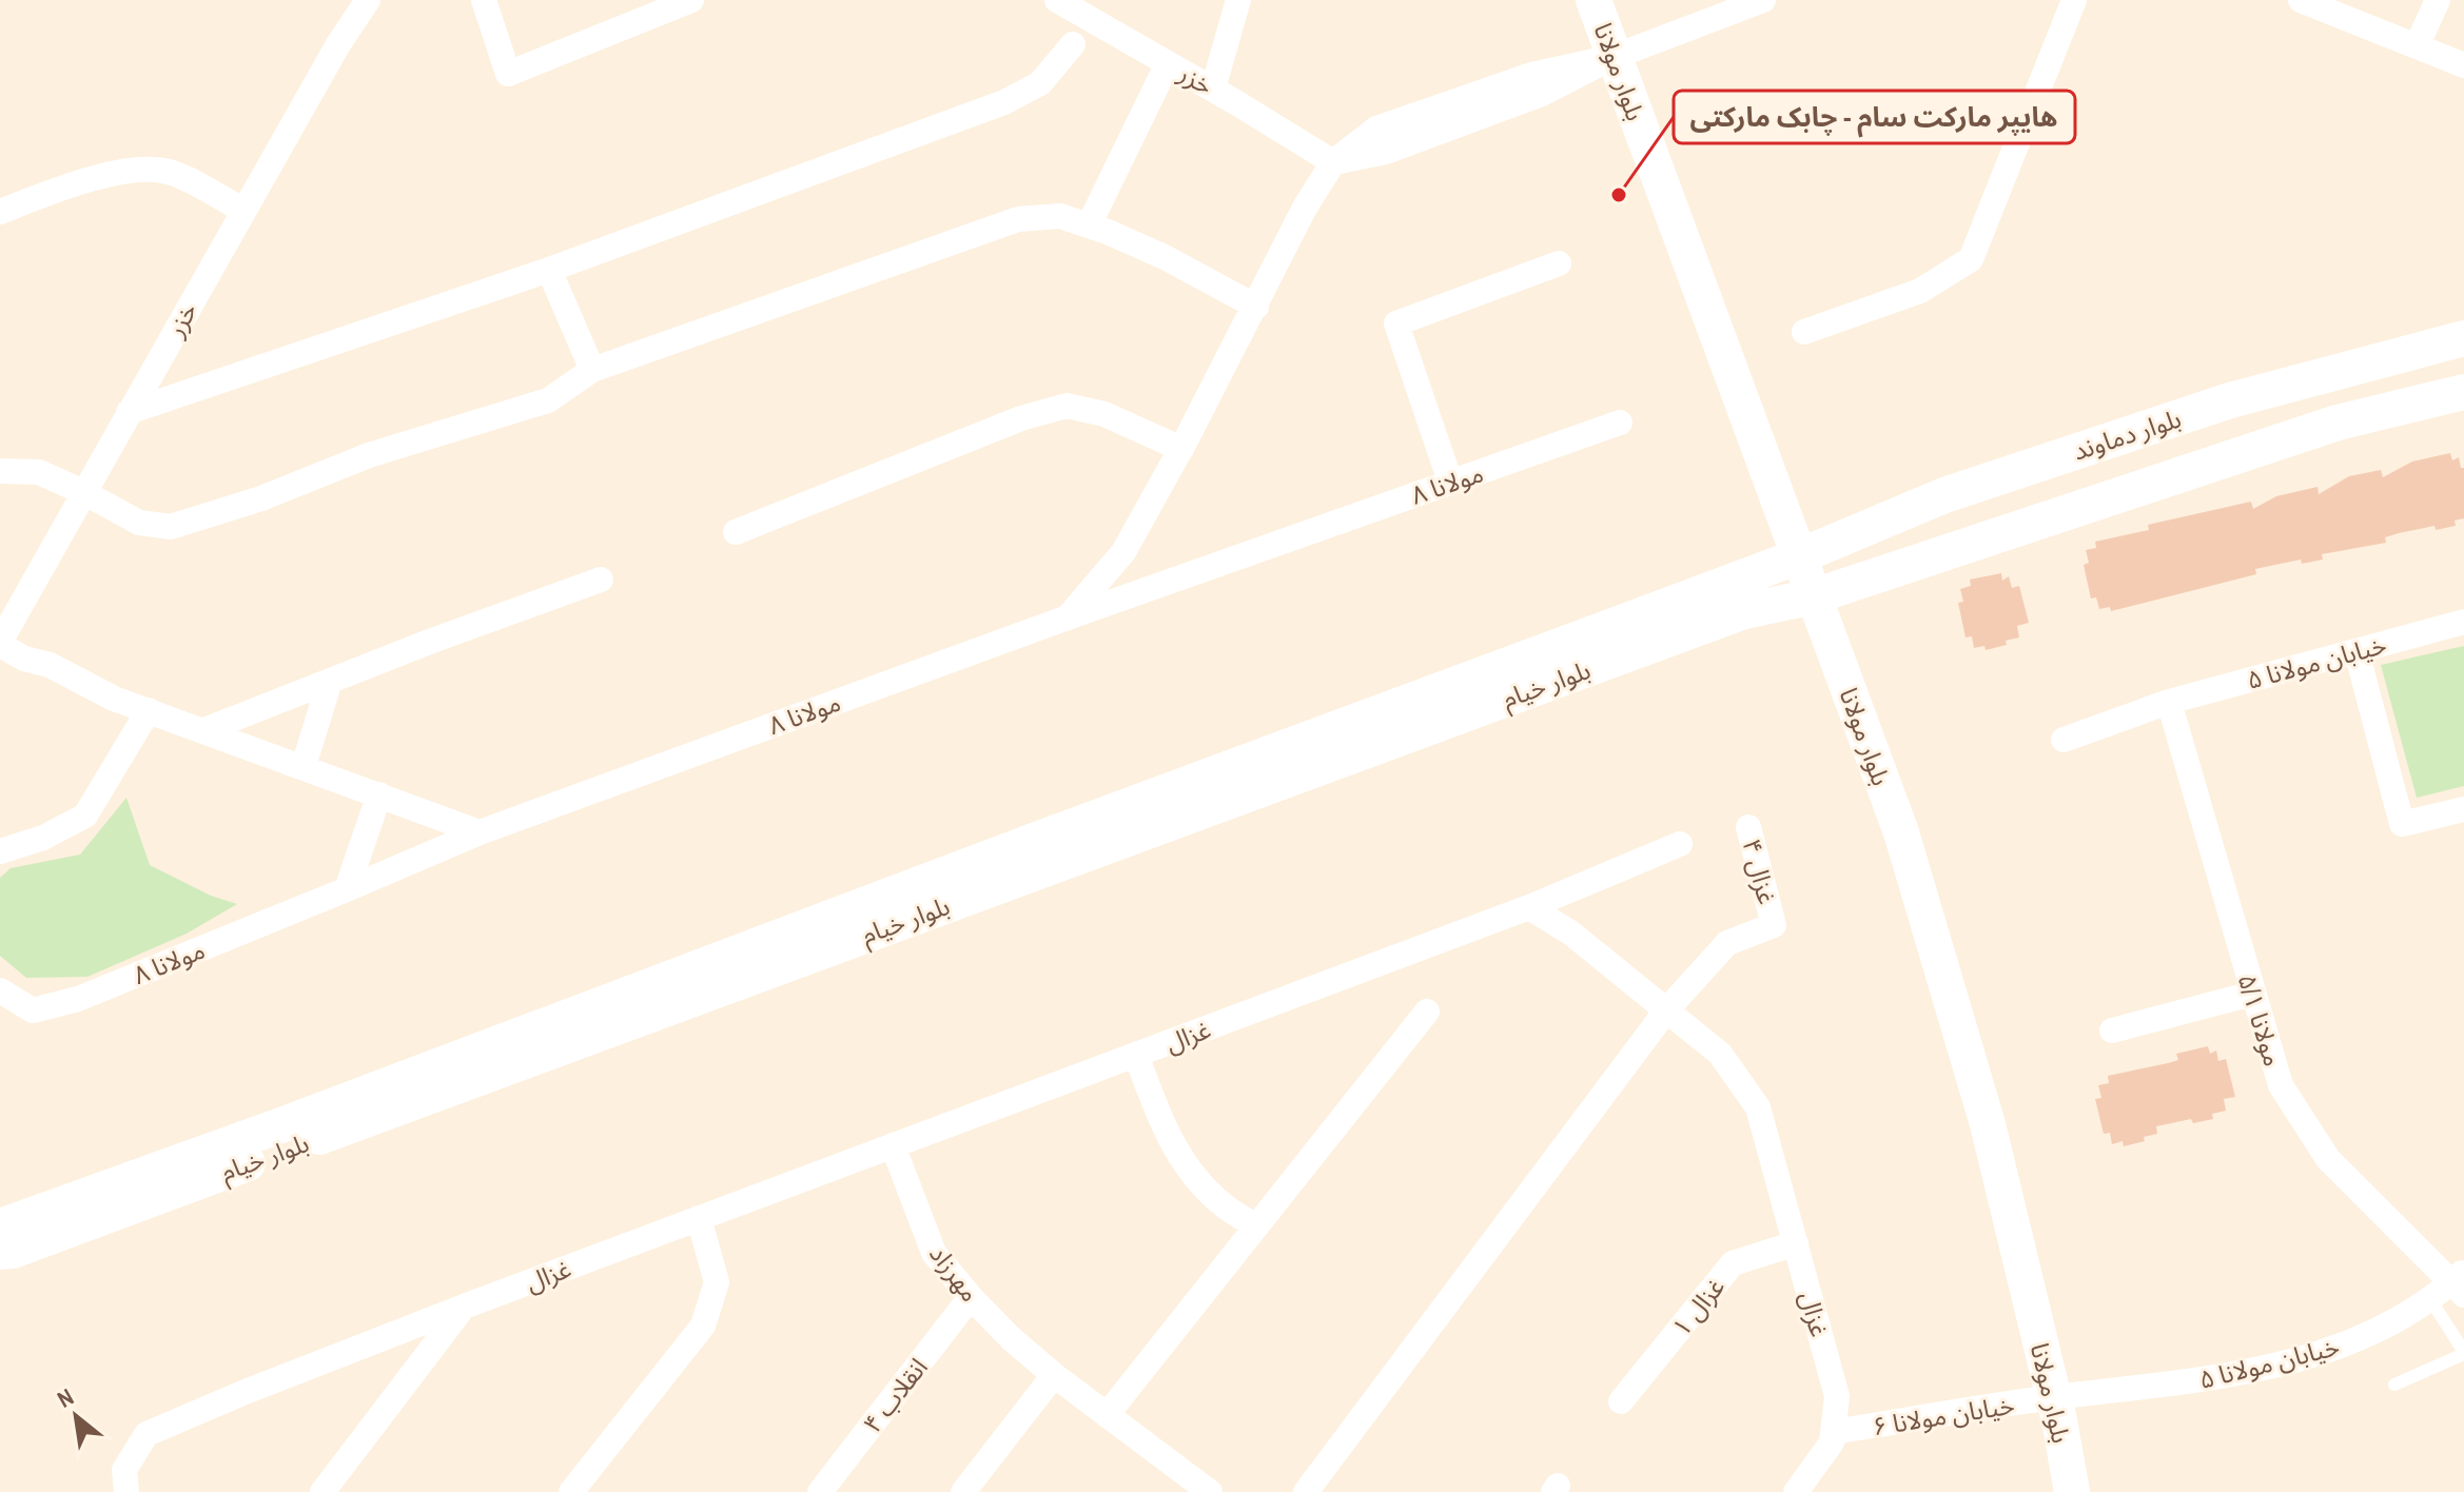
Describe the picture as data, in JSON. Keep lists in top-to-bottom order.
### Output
{
  "streets": {
    "street": [
      "بلوار مولانا",
      "خزر",
      "بلوار دماوند",
      "مولانا ۸",
      "خیابان مولانا ۵",
      "بلوار خیام",
      "غزال ۴",
      "مولانا ۵/۱",
      "غزال",
      "مهرزاد",
      "غزال ۱",
      "انقلاب ۴",
      "خیابان مولانا ۶"
    ]
  },
  "crossings": [
    ["بلوار مولانا", "بلوار دماوند"],
    ["بلوار مولانا", "خیابان مولانا ۵"],
    ["بلوار مولانا", "بلوار خیام"],
    ["بلوار مولانا", "خیابان مولانا ۶"],
    ["بلوار دماوند", "بلوار خیام"],
    ["خیابان مولانا ۵", "مولانا ۵/۱"],
    ["خیابان مولانا ۵", "خیابان مولانا ۶"],
    ["غزال ۴", "غزال"],
    ["غزال", "مهرزاد"],
    ["غزال", "غزال ۱"],
    ["غزال", "خیابان مولانا ۶"],
    ["مهرزاد", "انقلاب ۴"]
  ],
  "places": ["هایپر مارکت سام - چابک مارکتی"],
  "north": "top left"
}
